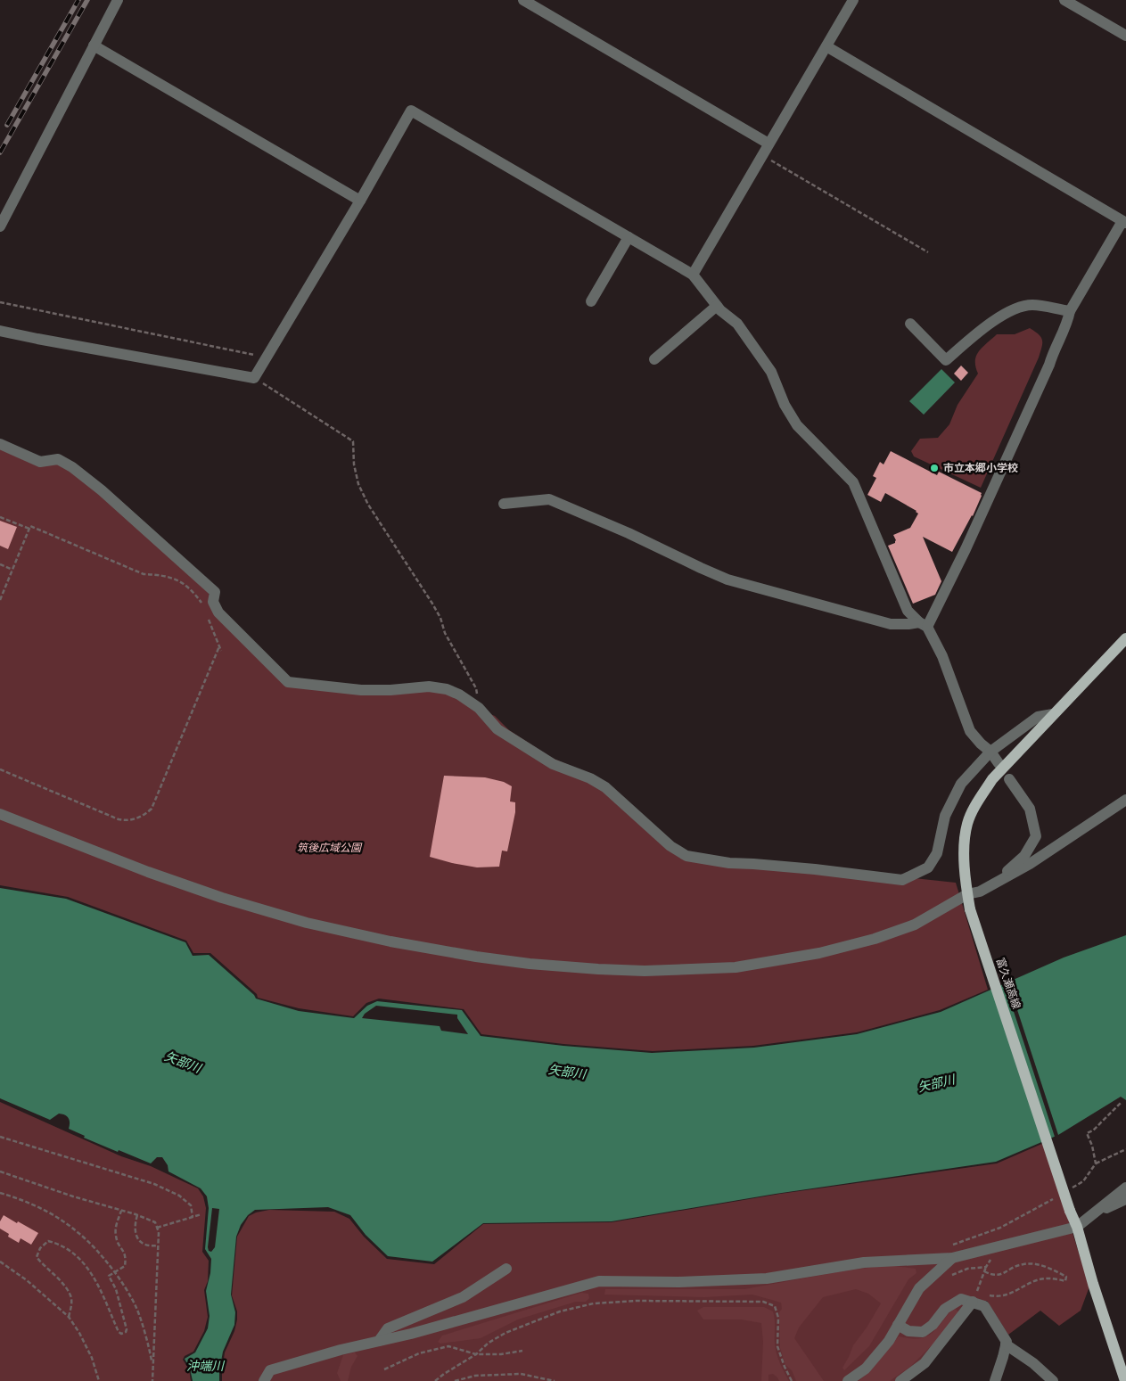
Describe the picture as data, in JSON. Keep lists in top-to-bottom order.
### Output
{
  "streets": {
    "main road": ["富久瀬高線"]
  },
  "water": ["矢部川", "沖端川"],
  "parks": ["筑後広域公園"],
  "places": ["市立本郷小学校"]
}
